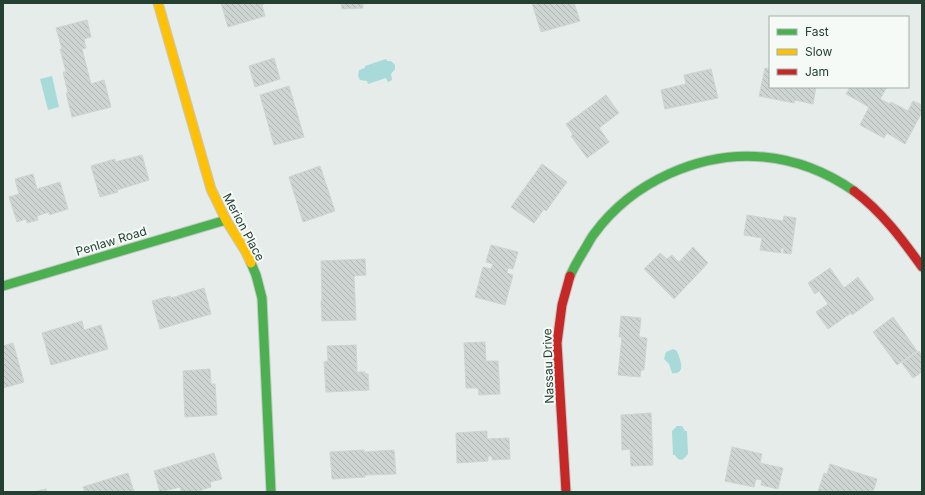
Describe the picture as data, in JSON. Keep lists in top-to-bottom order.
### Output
{
  "streets": {
    "street": ["Merion Place", "Penlaw Road", "Nassau Drive"]
  },
  "crossings": [
    ["Merion Place", "Penlaw Road"]
  ],
  "legend": ["Fast", "Slow", "Jam"]
}
